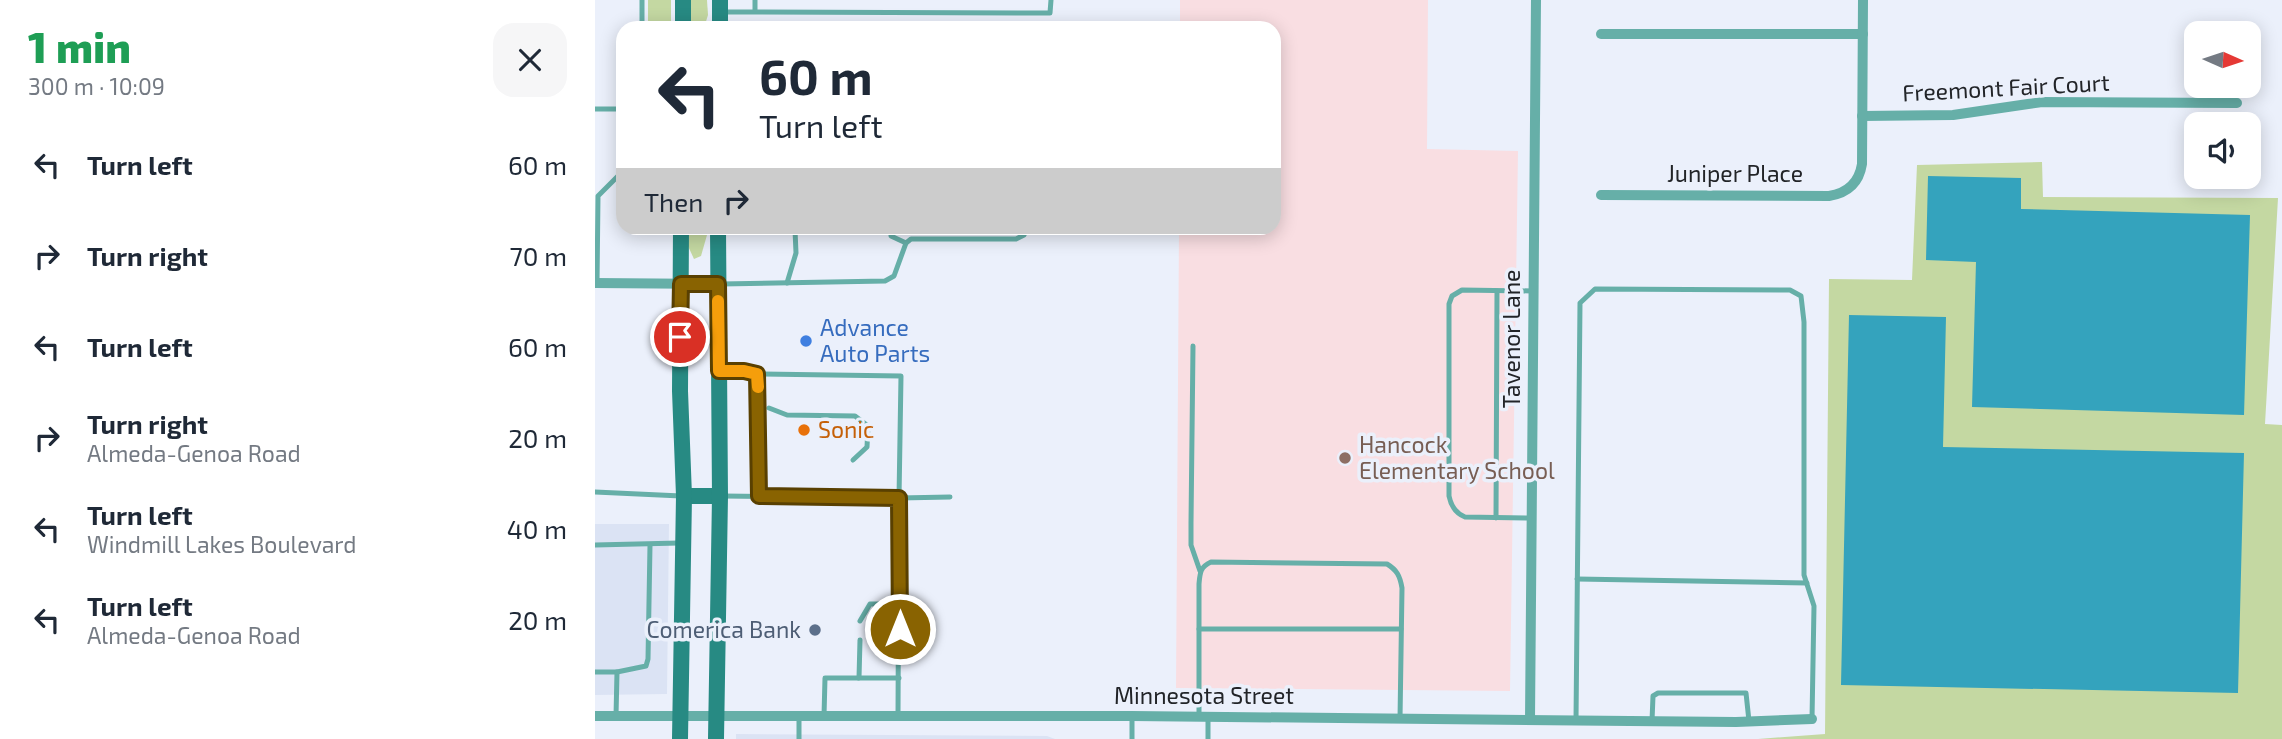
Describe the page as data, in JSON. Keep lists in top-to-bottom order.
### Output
{
  "streets": {
    "street": [
      "Freemont Fair Court",
      "Juniper Place",
      "Tavenor Lane",
      "Minnesota Street"
    ]
  },
  "crossings": [
    ["Freemont Fair Court", "Juniper Place"],
    ["Tavenor Lane", "Minnesota Street"]
  ],
  "places": [
    "Advance Auto Parts",
    "Sonic",
    "Hancock Elementary School",
    "Comerica Bank"
  ],
  "north": "right",
  "page": {
    "heading": ["1 min", "300 m · 10:09"],
    "turn": ["60 m", "Turn left"],
    "list": [
      {
        "name": "Turn left",
        "value": "60 m"
      },
      {
        "name": "Turn right",
        "value": "70 m"
      },
      {
        "name": "Turn left",
        "value": "60 m"
      },
      {
        "name": "Turn right",
        "note": "Almeda-Genoa Road",
        "value": "20 m"
      },
      {
        "name": "Turn left",
        "note": "Windmill Lakes Boulevard",
        "value": "40 m"
      },
      {
        "name": "Turn left",
        "note": "Almeda-Genoa Road",
        "value": "20 m"
      }
    ],
    "then": "Then"
  }
}
